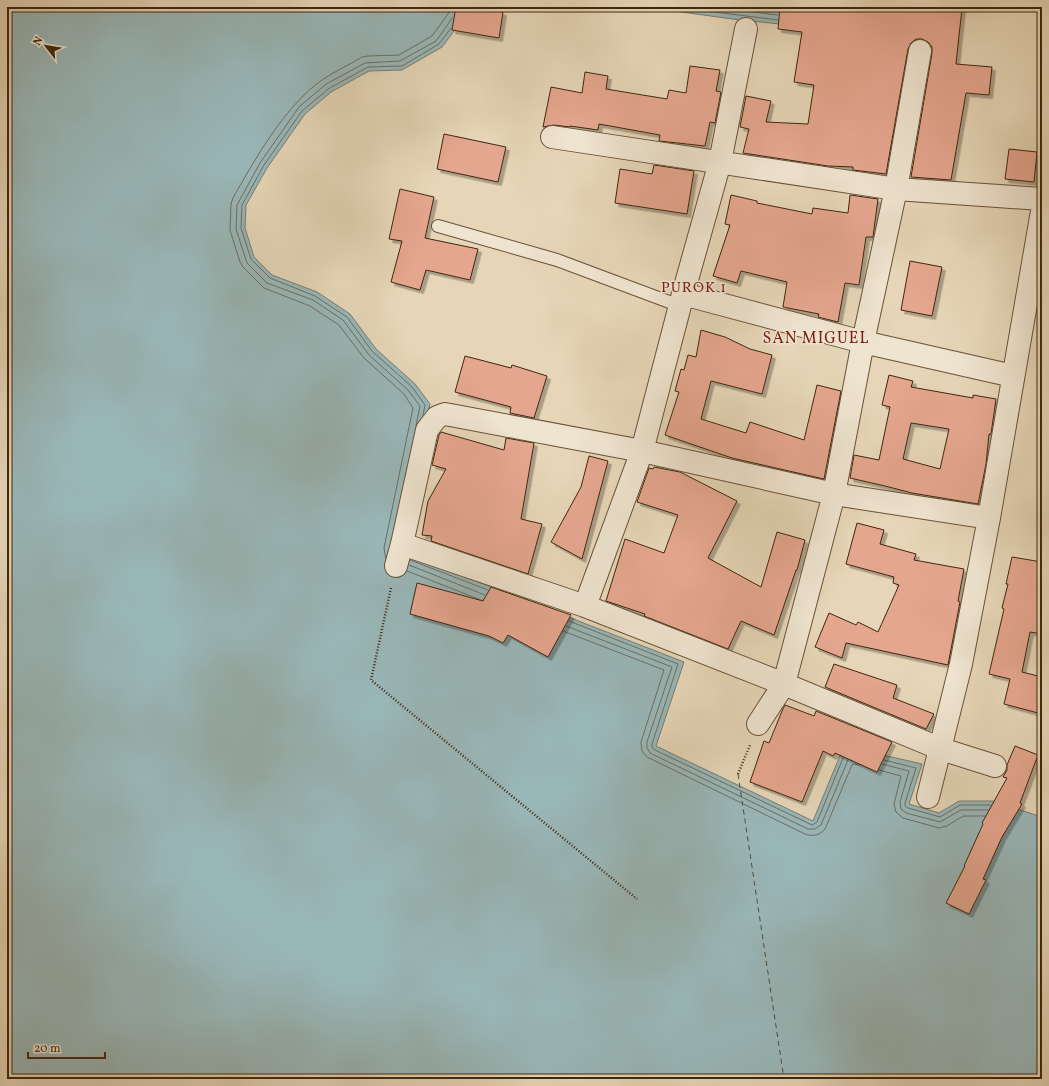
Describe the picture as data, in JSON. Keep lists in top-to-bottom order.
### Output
{
  "districts": ["PUROK 1", "SAN MIGUEL"],
  "scale_bar": "20 m",
  "north": "top left"
}
